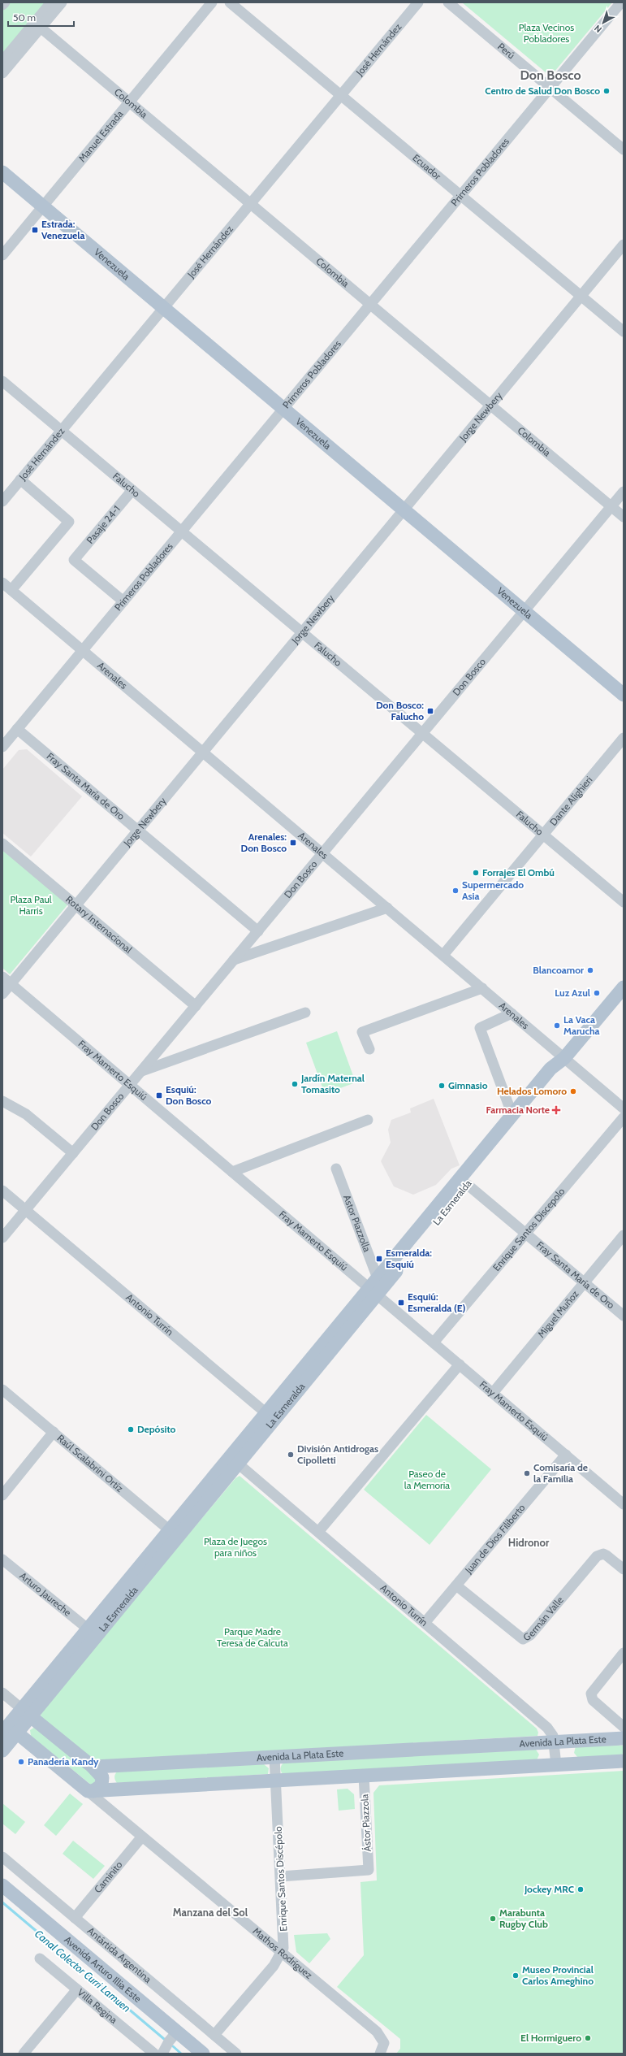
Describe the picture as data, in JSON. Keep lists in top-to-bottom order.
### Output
{
  "streets": {
    "main road": [
      "Venezuela",
      "La Esmeralda",
      "Avenida La Plata Este",
      "Avenida Arturo Illia Este"
    ],
    "street": [
      "José Hernández",
      "Perú",
      "Colombia",
      "Manuel Estrada",
      "Ecuador",
      "Primeros Pobladores",
      "Jorge Newbery",
      "Falucho",
      "Pasaje 24-1",
      "Arenales",
      "Don Bosco",
      "Fray Santa María de Oro",
      "Dante Alighieri",
      "Rotary Internacional",
      "Fray Mamerto Esquiú",
      "Astor Piazzolla",
      "Enrique Santos Discepolo",
      "Miguel Muñoz",
      "Antonio Turrín",
      "Raúl Scalabrini Ortíz",
      "Juan de Dios Filiberto",
      "Arturo Jaureche",
      "Germán Valle",
      "Ástor Piazzola",
      "Caminito",
      "Enrique Santos Discépolo",
      "Mathos Rodríguez",
      "Antártida Argentina",
      "Villa Regina"
    ]
  },
  "crossings": [
    ["José Hernández", "Colombia"],
    ["José Hernández", "Ecuador"],
    ["José Hernández", "Venezuela"],
    ["José Hernández", "Falucho"],
    ["Perú", "Primeros Pobladores"],
    ["Colombia", "Manuel Estrada"],
    ["Colombia", "Primeros Pobladores"],
    ["Colombia", "Jorge Newbery"],
    ["Colombia", "Don Bosco"],
    ["Manuel Estrada", "Venezuela"],
    ["Ecuador", "Primeros Pobladores"],
    ["Ecuador", "Jorge Newbery"],
    ["Primeros Pobladores", "Venezuela"],
    ["Primeros Pobladores", "Falucho"],
    ["Primeros Pobladores", "Pasaje 24-1"],
    ["Primeros Pobladores", "Arenales"],
    ["Primeros Pobladores", "Fray Santa María de Oro"],
    ["Venezuela", "Jorge Newbery"],
    ["Venezuela", "Don Bosco"],
    ["Jorge Newbery", "Falucho"],
    ["Jorge Newbery", "Arenales"],
    ["Jorge Newbery", "Fray Santa María de Oro"],
    ["Jorge Newbery", "Rotary Internacional"],
    ["Jorge Newbery", "Fray Mamerto Esquiú"],
    ["Falucho", "Pasaje 24-1"],
    ["Falucho", "Don Bosco"],
    ["Falucho", "Dante Alighieri"],
    ["Arenales", "Don Bosco"],
    ["Arenales", "Dante Alighieri"],
    ["Arenales", "La Esmeralda"],
    ["Don Bosco", "Fray Santa María de Oro"],
    ["Don Bosco", "Rotary Internacional"],
    ["Don Bosco", "Fray Mamerto Esquiú"],
    ["Don Bosco", "Antonio Turrín"],
    ["Fray Santa María de Oro", "La Esmeralda"],
    ["Fray Santa María de Oro", "Enrique Santos Discepolo"],
    ["Fray Santa María de Oro", "Miguel Muñoz"],
    ["Fray Mamerto Esquiú", "La Esmeralda"],
    ["Fray Mamerto Esquiú", "Astor Piazzolla"],
    ["Fray Mamerto Esquiú", "Enrique Santos Discepolo"],
    ["Fray Mamerto Esquiú", "Miguel Muñoz"],
    ["Fray Mamerto Esquiú", "Juan de Dios Filiberto"],
    ["La Esmeralda", "Astor Piazzolla"],
    ["La Esmeralda", "Antonio Turrín"],
    ["La Esmeralda", "Raúl Scalabrini Ortíz"],
    ["La Esmeralda", "Arturo Jaureche"],
    ["La Esmeralda", "Avenida La Plata Este"],
    ["Antonio Turrín", "Juan de Dios Filiberto"],
    ["Antonio Turrín", "Avenida La Plata Este"],
    ["Juan de Dios Filiberto", "Germán Valle"],
    ["Avenida La Plata Este", "Enrique Santos Discépolo"],
    ["Ástor Piazzola", "Enrique Santos Discépolo"],
    ["Caminito", "Mathos Rodríguez"],
    ["Caminito", "Antártida Argentina"],
    ["Enrique Santos Discépolo", "Mathos Rodríguez"],
    ["Enrique Santos Discépolo", "Antártida Argentina"]
  ],
  "districts": ["Don Bosco", "Hidronor", "Manzana del Sol"],
  "water": ["Canal Colector Curri Lamuen"],
  "parks": [
    "Plaza Vecinos Pobladores",
    "Plaza Paul Harris",
    "Paseo de la Memoria",
    "Plaza de Juegos para niños",
    "Parque Madre Teresa de Calcuta"
  ],
  "places": {
    "other": [
      "Centro de Salud Don Bosco",
      "Forrajes El Ombú",
      "Supermercado Asia",
      "Blancoamor",
      "Luz Azul",
      "La Vaca Marucha",
      "Jardín Maternal Tomasito",
      "Gimnasio",
      "Helados Lomoro",
      "Depósito",
      "División Antidrogas Cipolletti",
      "Comisaría de la Familia",
      "Panadería Kandy",
      "Jockey MRC",
      "Marabunta Rugby Club",
      "Museo Provincial Carlos Ameghino",
      "El Hormiguero"
    ],
    "transit": [
      "Estrada: Venezuela",
      "Don Bosco: Falucho",
      "Arenales: Don Bosco",
      "Esquiú: Don Bosco",
      "Esmeralda: Esquiú",
      "Esquiú: Esmeralda (E)"
    ],
    "health": ["Farmacia Norte"]
  },
  "scale_bar": "50 m",
  "north": "bottom left"
}
